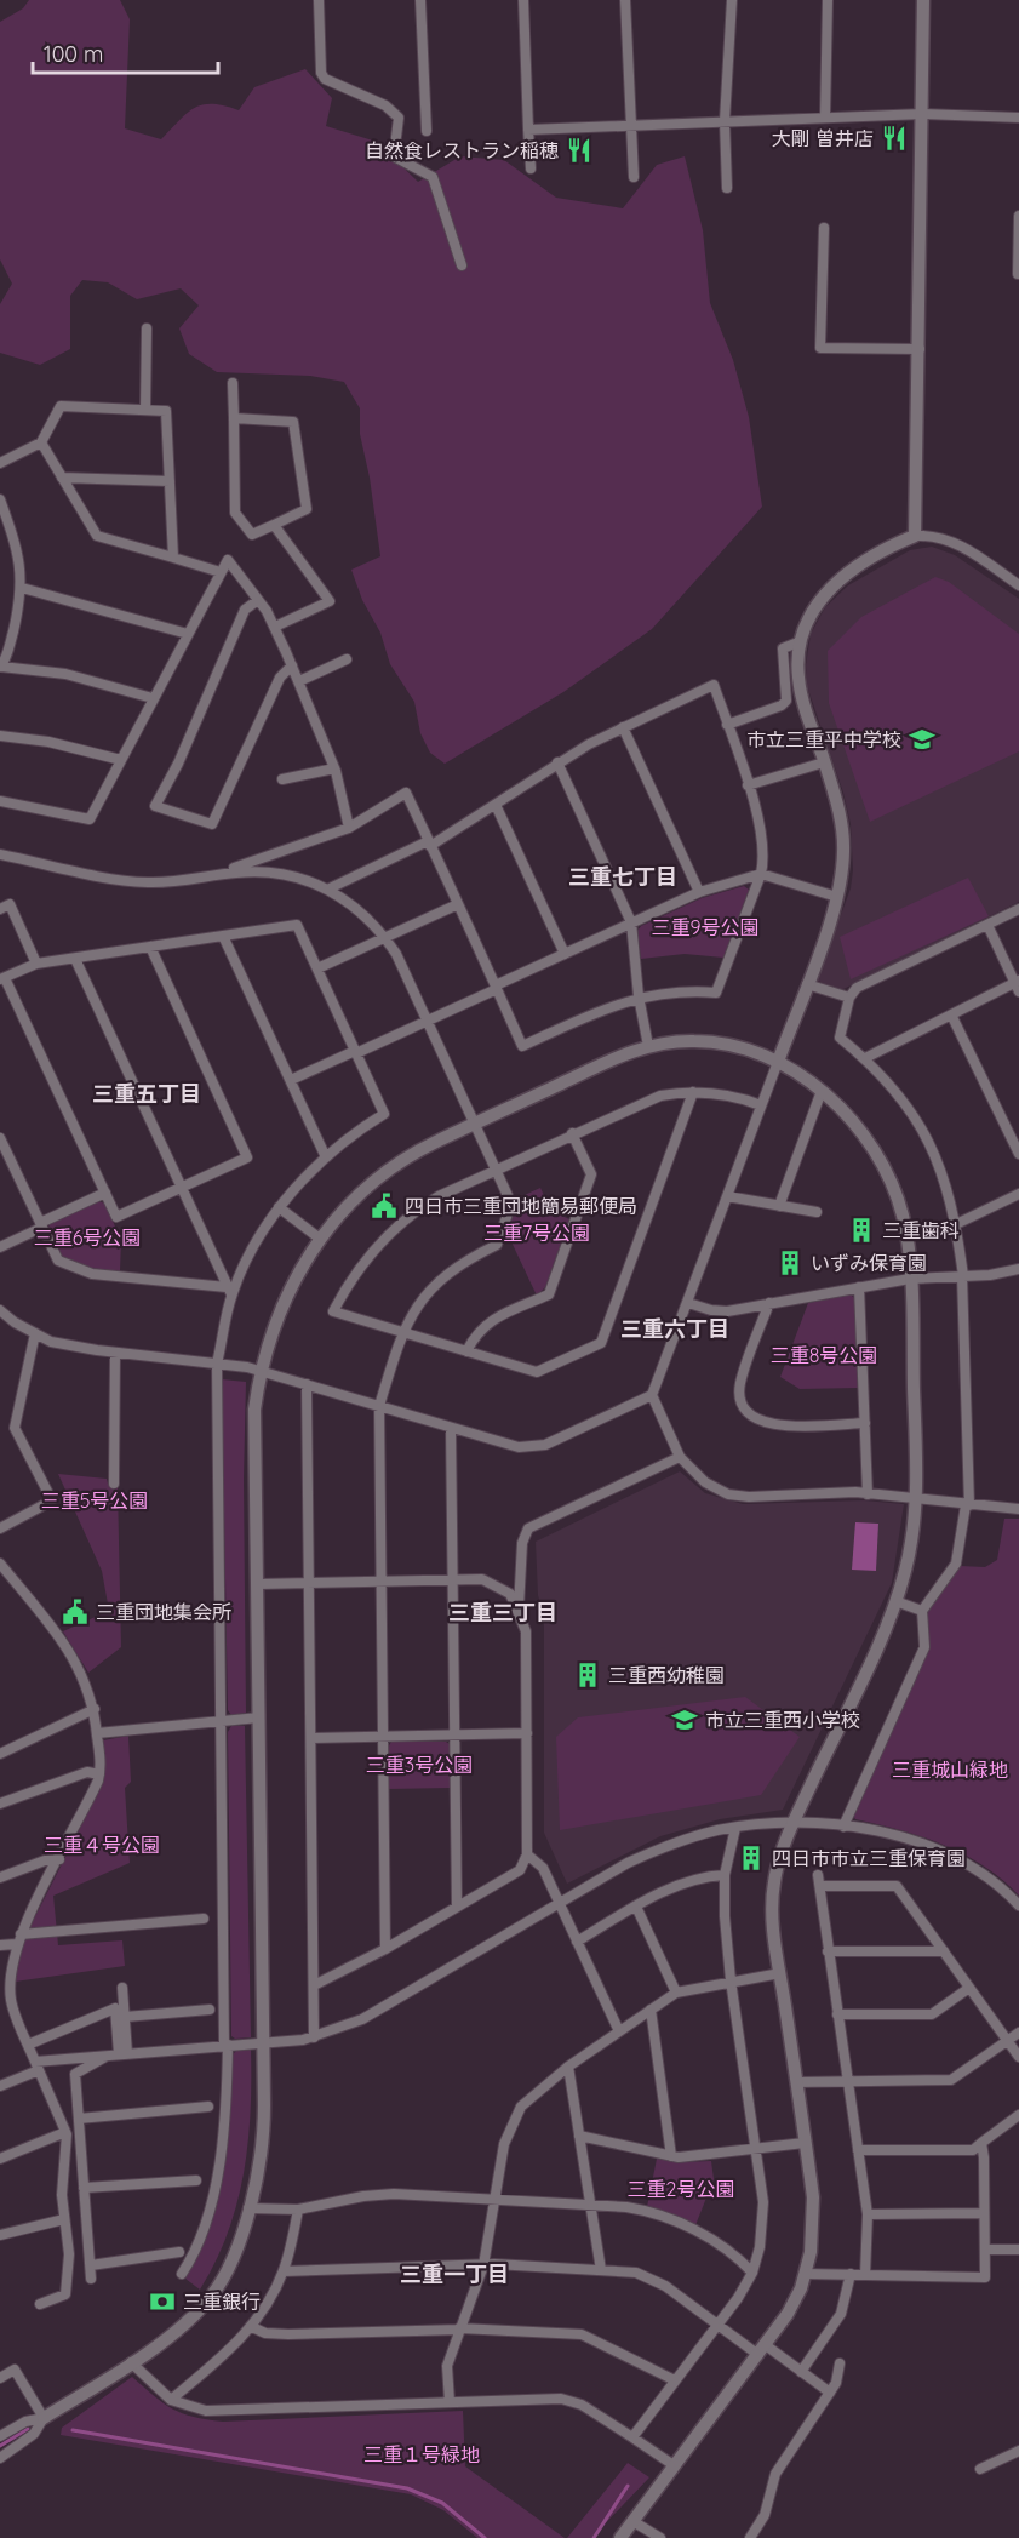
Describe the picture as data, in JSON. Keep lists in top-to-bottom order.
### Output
{
  "districts": [
    "三重七丁目",
    "三重五丁目",
    "三重六丁目",
    "三重三丁目",
    "三重一丁目"
  ],
  "parks": [
    "三重9号公園",
    "三重7号公園",
    "三重6号公園",
    "三重8号公園",
    "三重5号公園",
    "三重3号公園",
    "三重城山緑地",
    "三重４号公園",
    "三重2号公園",
    "三重１号緑地"
  ],
  "places": {
    "restaurant": ["大剛 曽井店", "自然食レストラン稲穂"],
    "school or university": ["市立三重平中学校", "市立三重西小学校"],
    "public building": ["四日市三重団地簡易郵便局", "三重団地集会所"],
    "building": [
      "三重歯科",
      "いずみ保育園",
      "三重西幼稚園",
      "四日市市立三重保育園"
    ],
    "bank": ["三重銀行"]
  },
  "scale_bar": "100 m"
}
